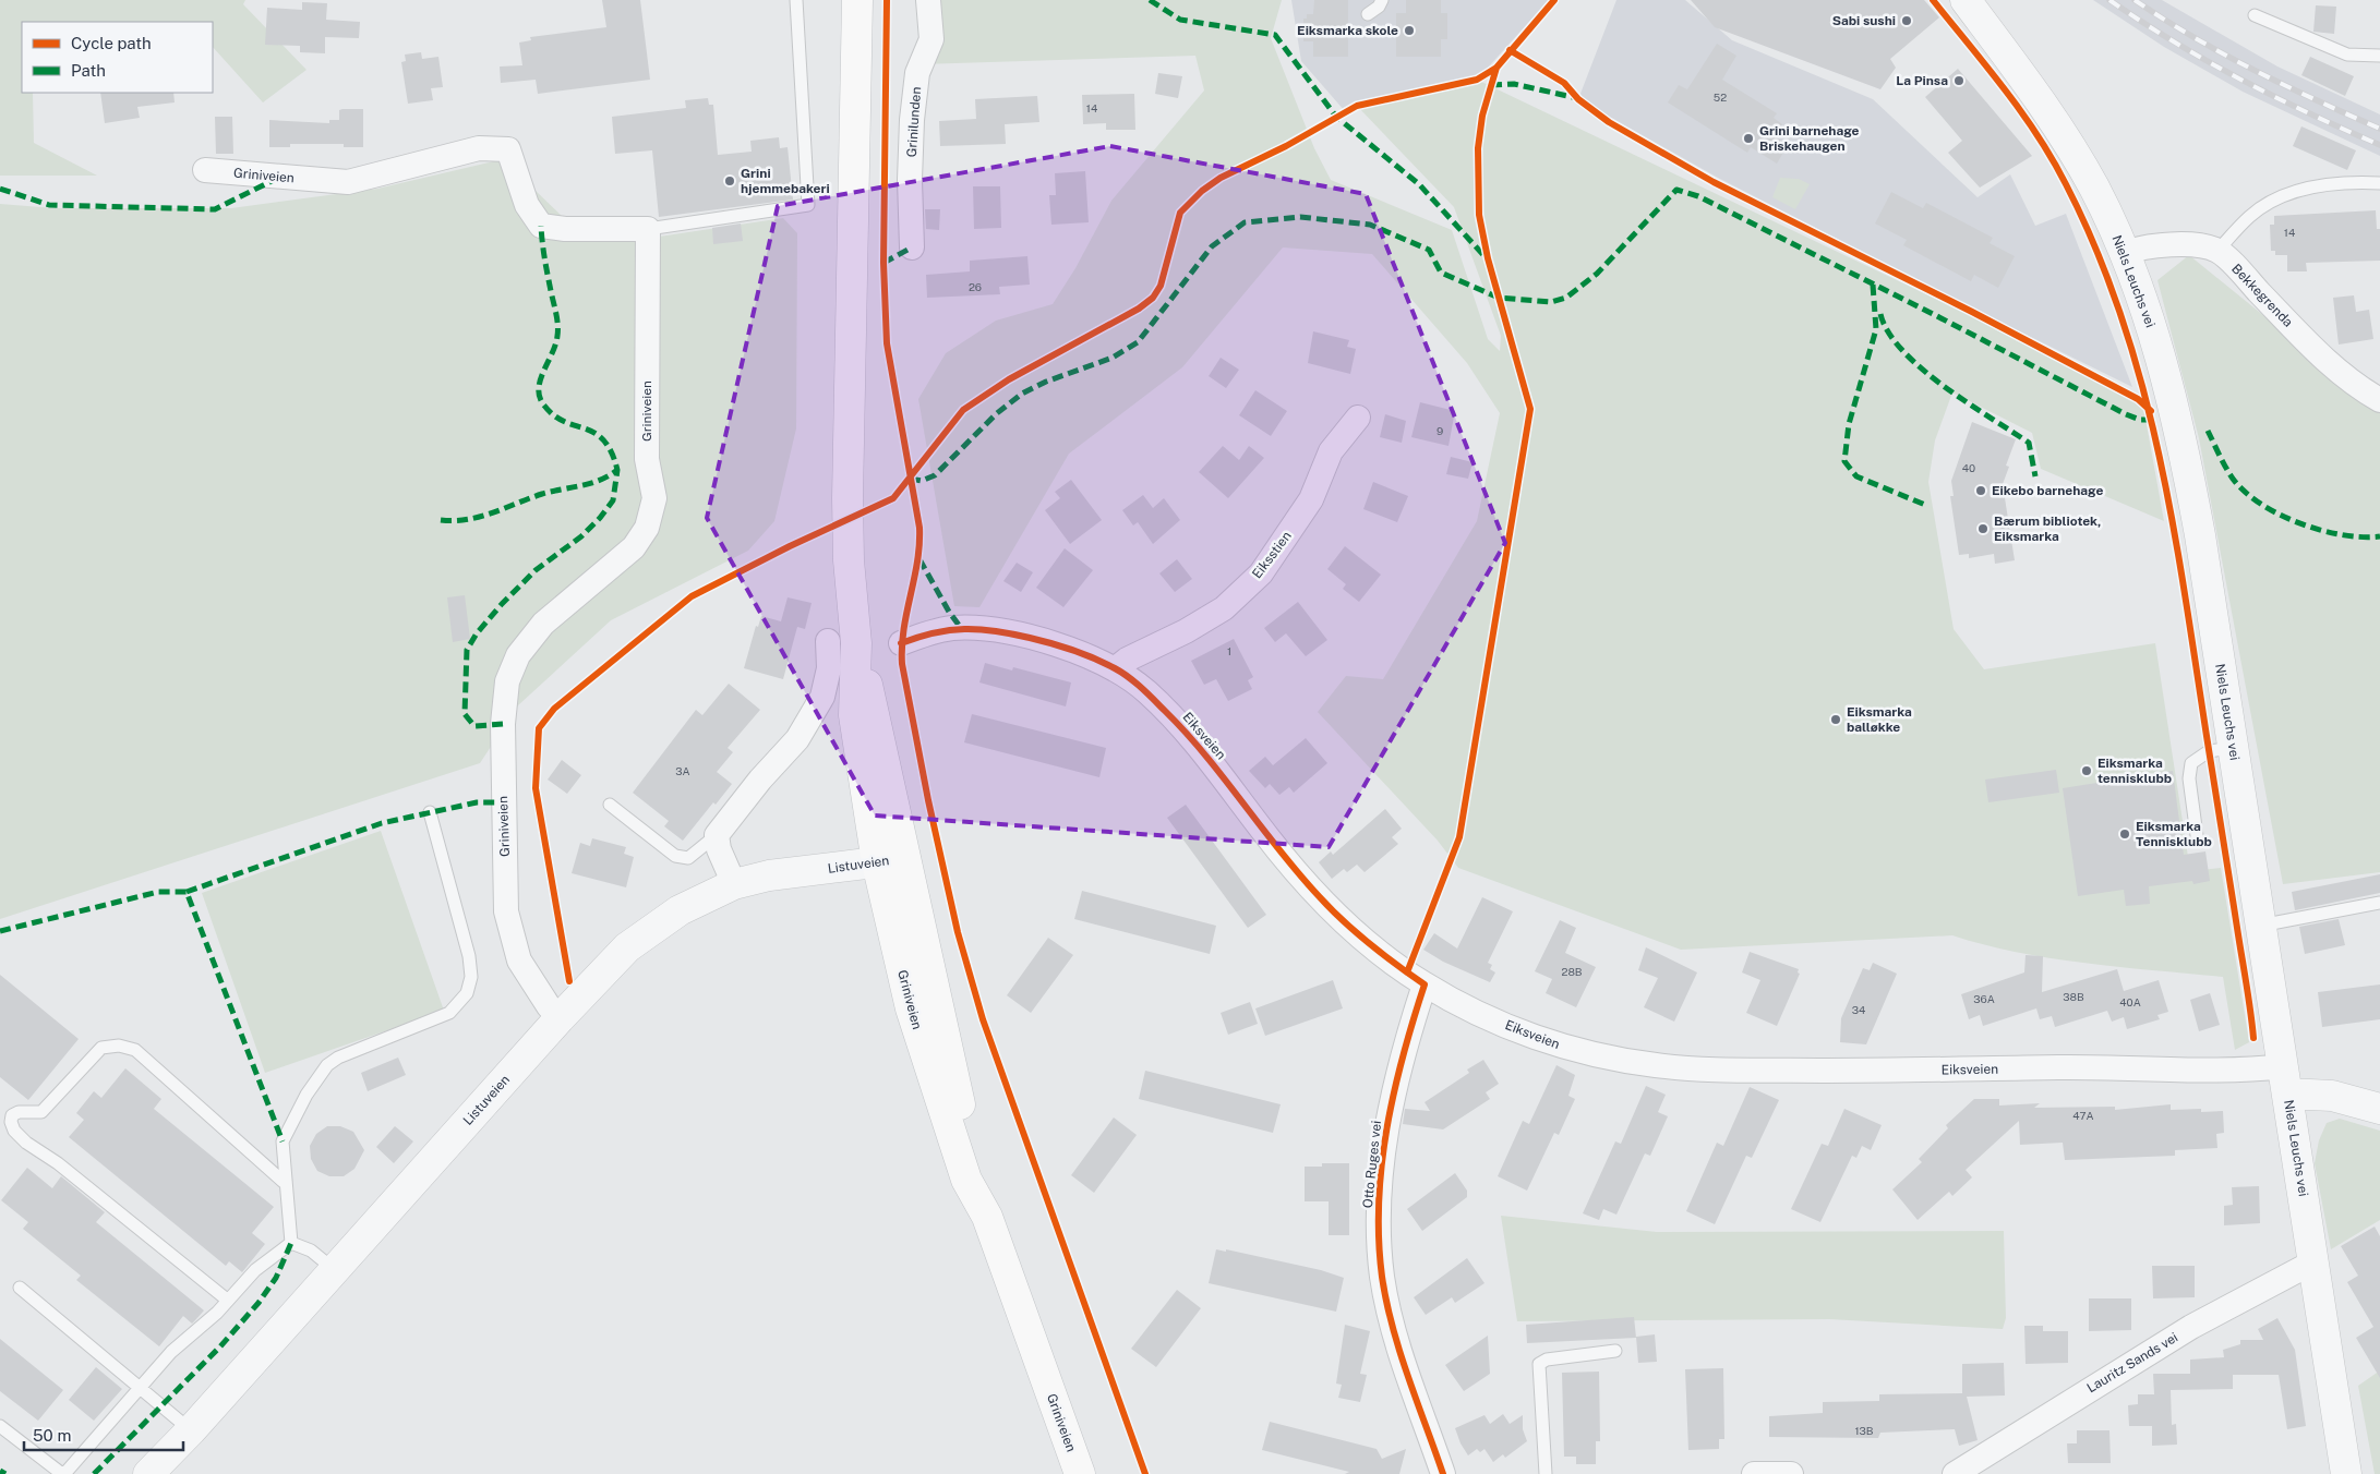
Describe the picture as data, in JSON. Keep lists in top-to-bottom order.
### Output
{
  "streets": {
    "main road": ["Griniveien"],
    "street": [
      "Grinilunden",
      "Niels Leuchs vei",
      "Bekkegrenda",
      "Eiksstien",
      "Eiksveien",
      "Listuveien",
      "Otto Ruges vei",
      "Lauritz Sands vei"
    ]
  },
  "crossings": [
    ["Griniveien", "Listuveien"],
    ["Niels Leuchs vei", "Eiksveien"],
    ["Niels Leuchs vei", "Lauritz Sands vei"],
    ["Eiksstien", "Eiksveien"],
    ["Eiksveien", "Otto Ruges vei"]
  ],
  "places": [
    "Sabi sushi",
    "Eiksmarka skole",
    "La Pinsa",
    "Grini barnehage Briskehaugen",
    "Grini hjemmebakeri",
    "Eikebo barnehage",
    "Bærum bibliotek, Eiksmarka",
    "Eiksmarka balløkke",
    "Eiksmarka tennisklubb",
    "Eiksmarka Tennisklubb"
  ],
  "house_numbers": [
    "52",
    "14",
    "14",
    "26",
    "9",
    "40",
    "1",
    "3A",
    "28B",
    "38B",
    "36A",
    "40A",
    "34",
    "47A",
    "13B"
  ],
  "legend": ["Cycle path", "Path"],
  "scale_bar": "50 m"
}
